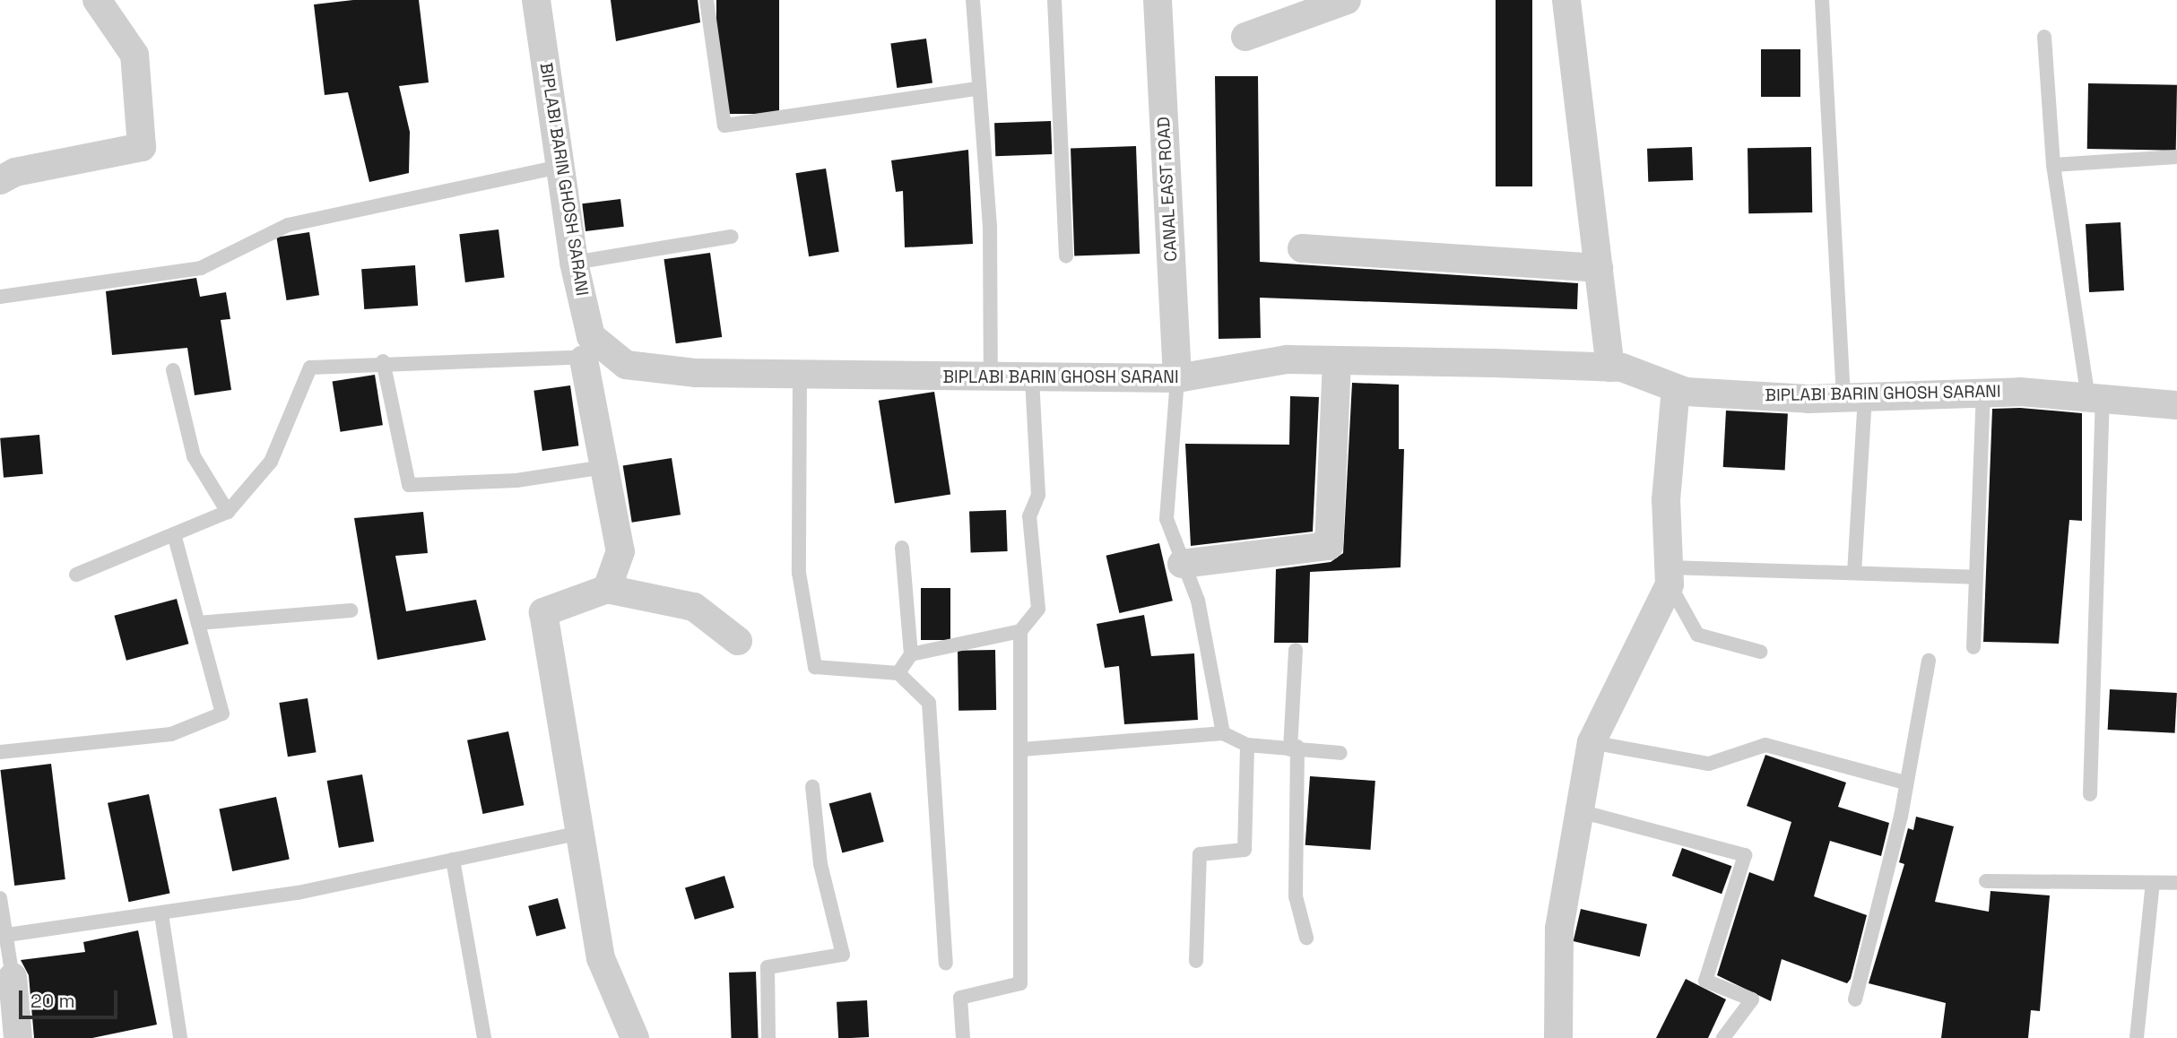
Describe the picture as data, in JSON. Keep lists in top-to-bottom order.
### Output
{
  "streets": {
    "street": ["BIPLABI BARIN GHOSH SARANI", "CANAL EAST ROAD"]
  },
  "crossings": [
    ["BIPLABI BARIN GHOSH SARANI", "CANAL EAST ROAD"]
  ],
  "scale_bar": "20 m"
}
